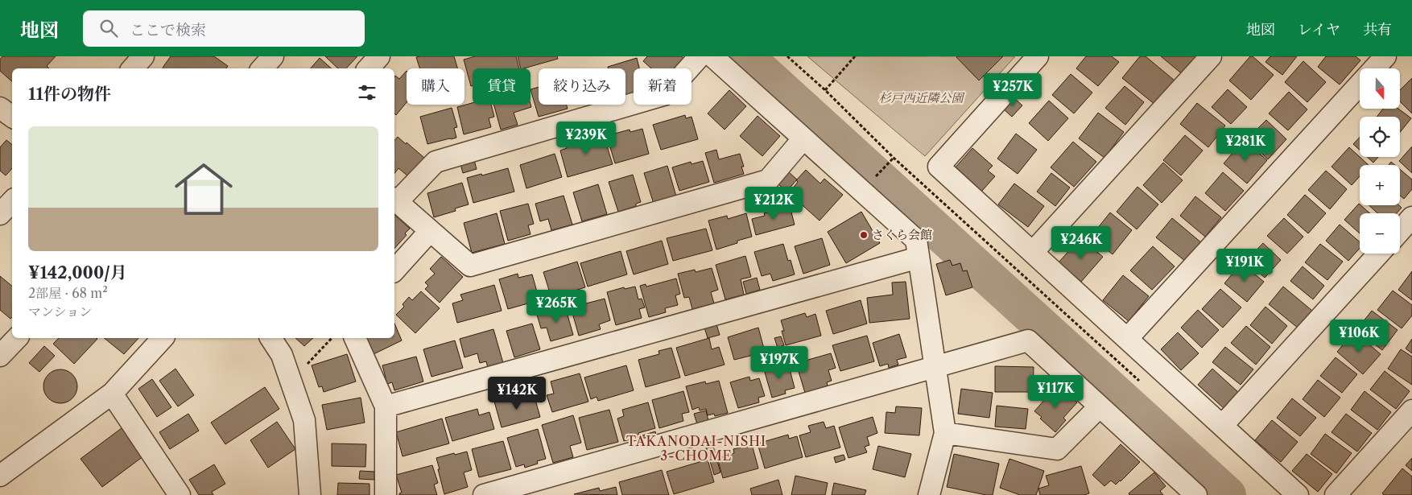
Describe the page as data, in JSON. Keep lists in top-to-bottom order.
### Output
{
  "districts": ["TAKANODAI-NISHI 3-CHOME"],
  "parks": ["杉戸西近隣公園"],
  "places": ["さくら会館"],
  "north": "bottom",
  "page": {
    "header": "地図",
    "search": "ここで検索",
    "nav": ["地図", "レイヤ", "共有"],
    "map_buttons": ["+", "−"],
    "chip": [
      "購入",
      "賃貸",
      "絞り込み",
      "新着"
    ],
    "heading": "11件の物件",
    "price": [
      "¥257K",
      "¥239K",
      "¥281K",
      "¥212K",
      "¥246K",
      "¥191K",
      "¥265K",
      "¥106K",
      "¥197K",
      "¥117K",
      "¥142K"
    ],
    "list": [
      {
        "name": "¥142,000/月",
        "note": "2部屋 · 68 m² · マンション"
      }
    ]
  }
}
